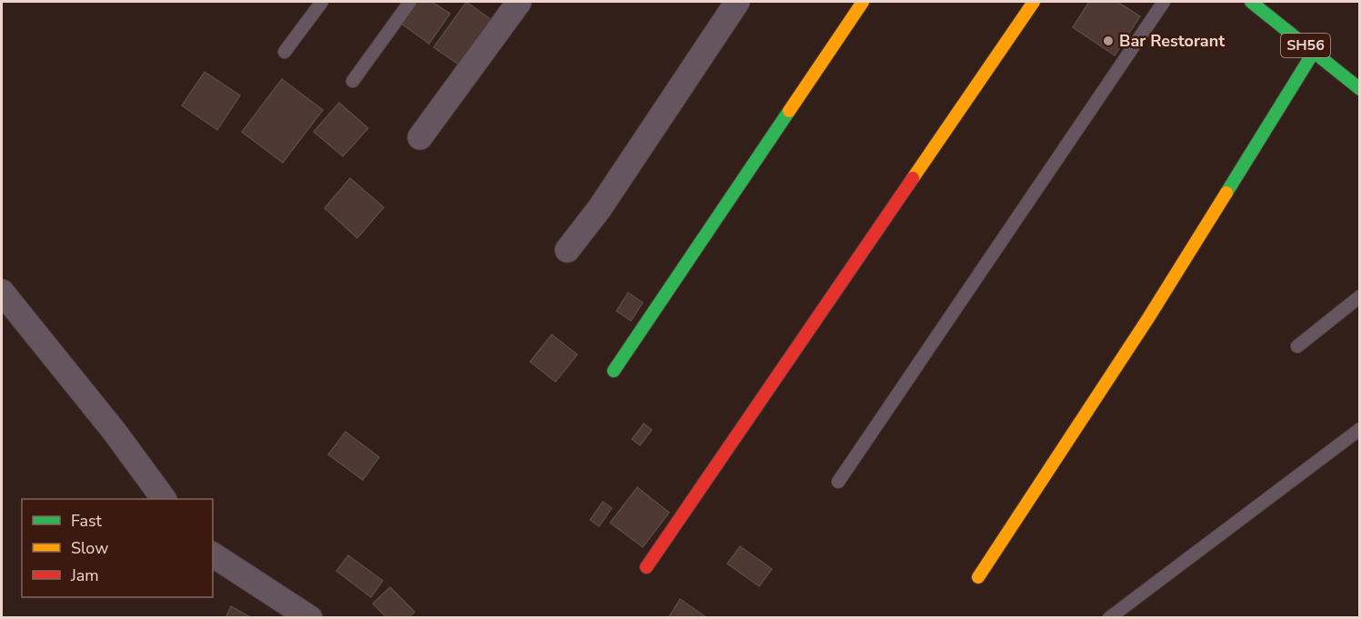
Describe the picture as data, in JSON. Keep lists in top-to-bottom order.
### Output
{
  "streets": {
    "street": ["SH56"]
  },
  "places": ["Bar Restorant"],
  "legend": ["Fast", "Slow", "Jam"]
}
